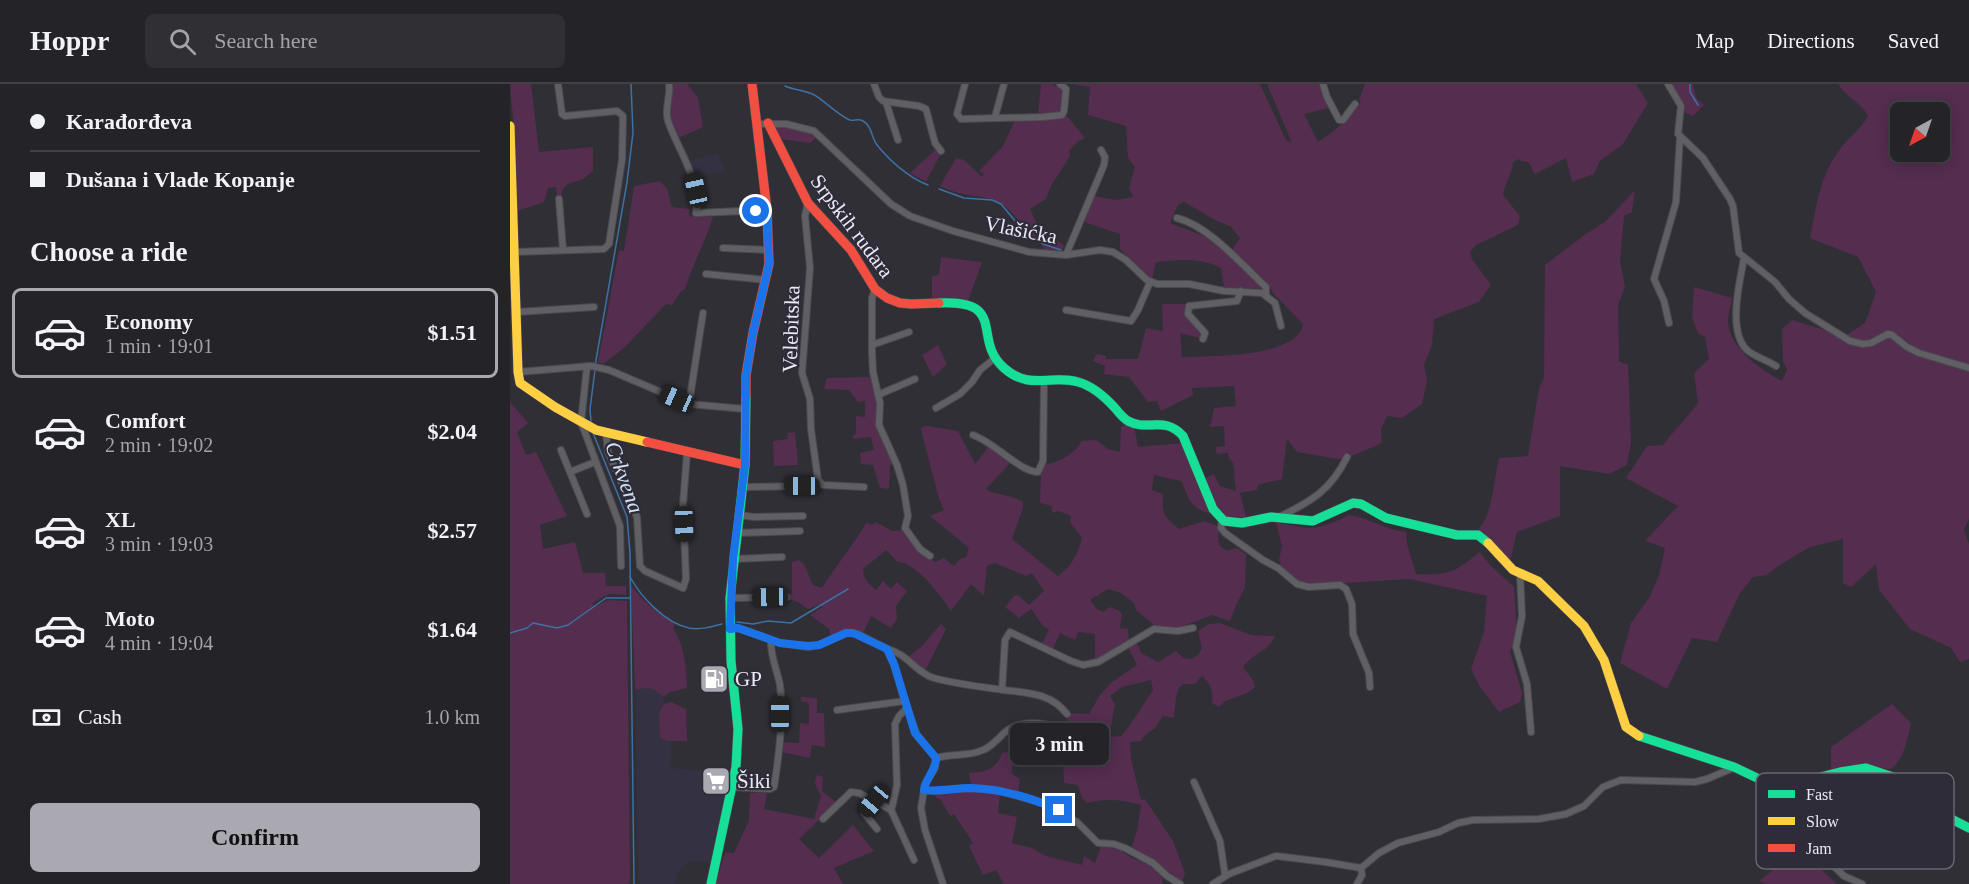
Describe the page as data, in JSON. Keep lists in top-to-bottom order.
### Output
{
  "streets": {
    "street": ["Srpskih rudara", "Vlašićka", "Velebitska"]
  },
  "crossings": [
    ["Srpskih rudara", "Vlašićka"],
    ["Srpskih rudara", "Velebitska"]
  ],
  "water": ["Crkvena"],
  "places": {
    "fuel station": ["GP"],
    "supermarket": ["Šiki"]
  },
  "legend": ["Fast", "Slow", "Jam"],
  "north": "bottom left",
  "page": {
    "header": "Hoppr",
    "search": "Search here",
    "nav": ["Map", "Directions", "Saved"],
    "banner": ["Karađorđeva", "Dušana i Vlade Kopanje"],
    "heading": "Choose a ride",
    "list": [
      {
        "name": "Economy",
        "note": "1 min · 19:01",
        "value": "$1.51"
      },
      {
        "name": "Comfort",
        "note": "2 min · 19:02",
        "value": "$2.04"
      },
      {
        "name": "XL",
        "note": "3 min · 19:03",
        "value": "$2.57"
      },
      {
        "name": "Moto",
        "note": "4 min · 19:04",
        "value": "$1.64"
      }
    ],
    "pay": ["Cash", "1.0 km"],
    "bubble": "3 min",
    "buttons": "Confirm"
  }
}
